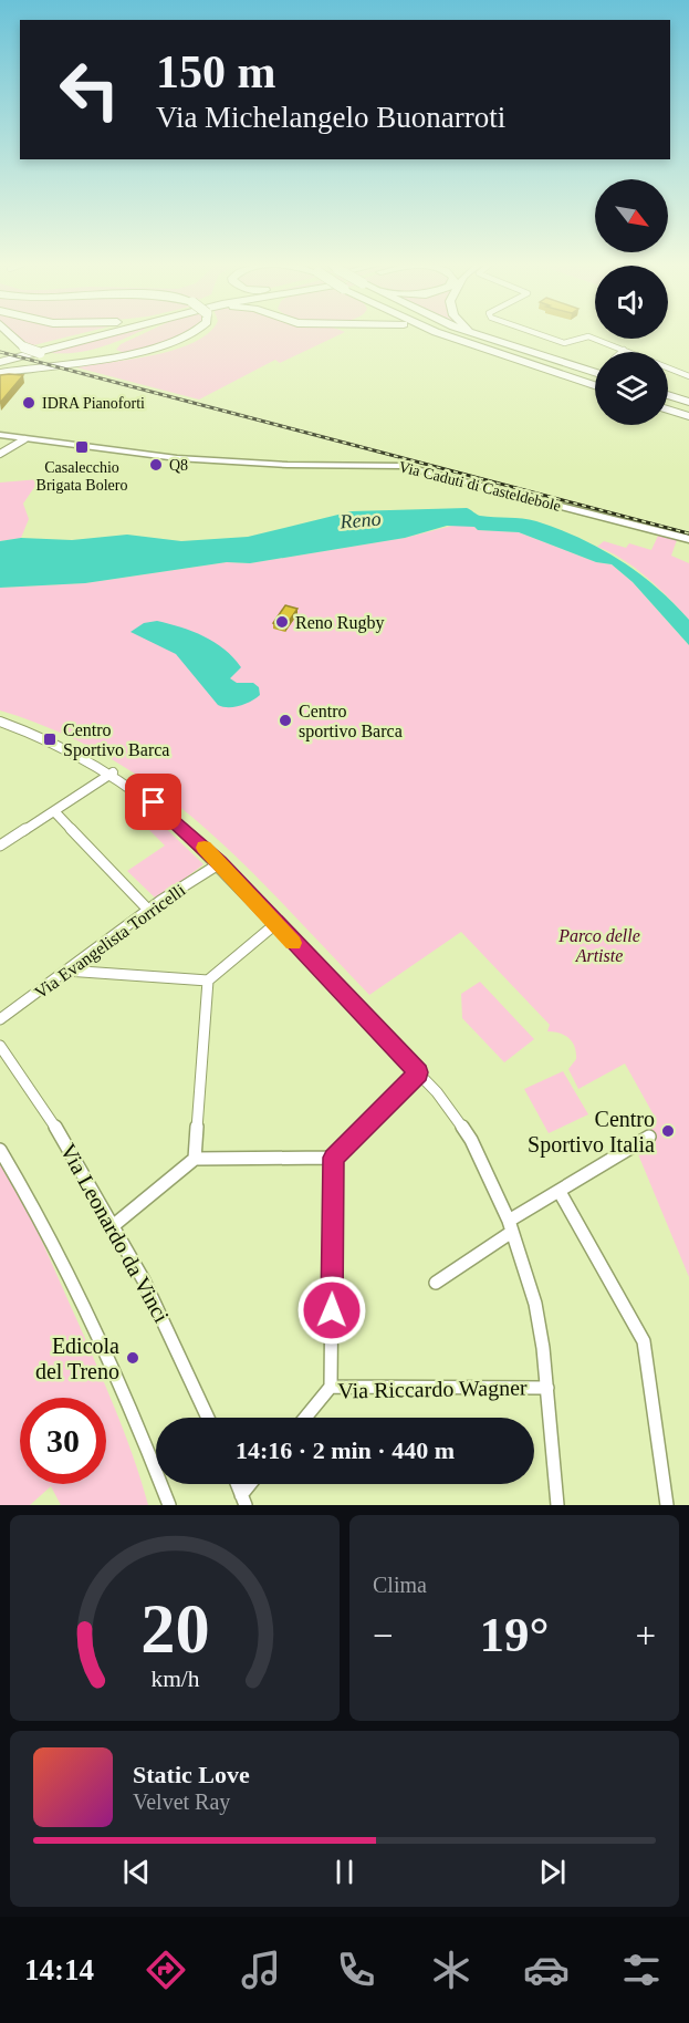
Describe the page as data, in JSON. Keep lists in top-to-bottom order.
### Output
{
  "streets": {
    "main road": ["Via Caduti di Casteldebole"],
    "street": ["Via Evangelista Torricelli", "Via Leonardo da Vinci", "Via Riccardo Wagner"]
  },
  "water": ["Reno"],
  "parks": ["Parco delle Artiste"],
  "places": {
    "other": [
      "IDRA Pianoforti",
      "Q8",
      "Reno Rugby",
      "Centro sportivo Barca",
      "Centro Sportivo Italia",
      "Edicola del Treno"
    ],
    "transit": ["Casalecchio Brigata Bolero", "Centro Sportivo Barca"]
  },
  "north": "bottom right",
  "page": {
    "turn": ["150 m", "Via Michelangelo Buonarroti"],
    "limit": "30",
    "trip": "14:16 · 2 min · 440 m",
    "tile": "Clima",
    "heat": ["−", "19°", "+"],
    "song": ["Static Love", "Velvet Ray"],
    "tabs": "14:14",
    "gauge": ["20", "km/h"]
  }
}
